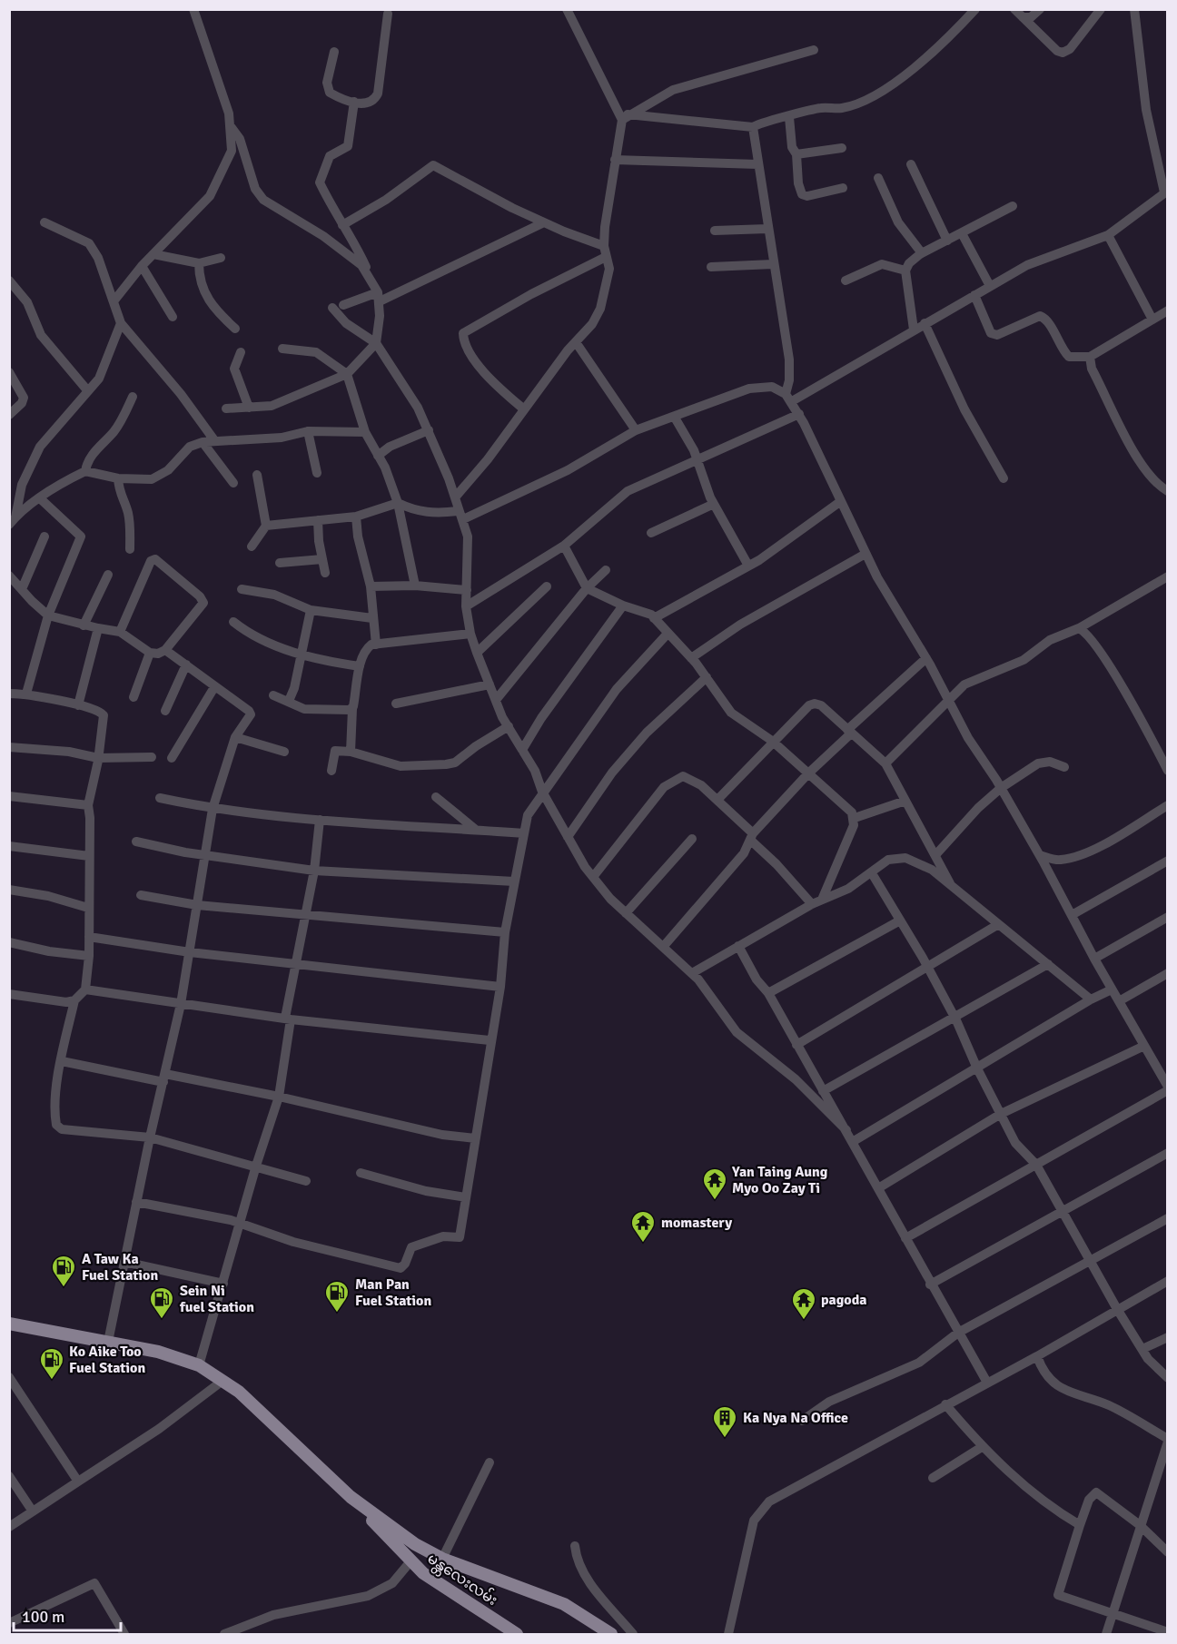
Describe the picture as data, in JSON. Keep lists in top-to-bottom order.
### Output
{
  "streets": {
    "main road": ["မန္တလေးလမ်း"]
  },
  "places": {
    "temple": ["Yan Taing Aung Myo Oo Zay Ti", "momastery", "pagoda"],
    "fuel station": [
      "A Taw Ka Fuel Station",
      "Man Pan Fuel Station",
      "Sein Ni fuel Station",
      "Ko Aike Too Fuel Station"
    ],
    "building": ["Ka Nya Na Office"]
  },
  "scale_bar": "100 m"
}
